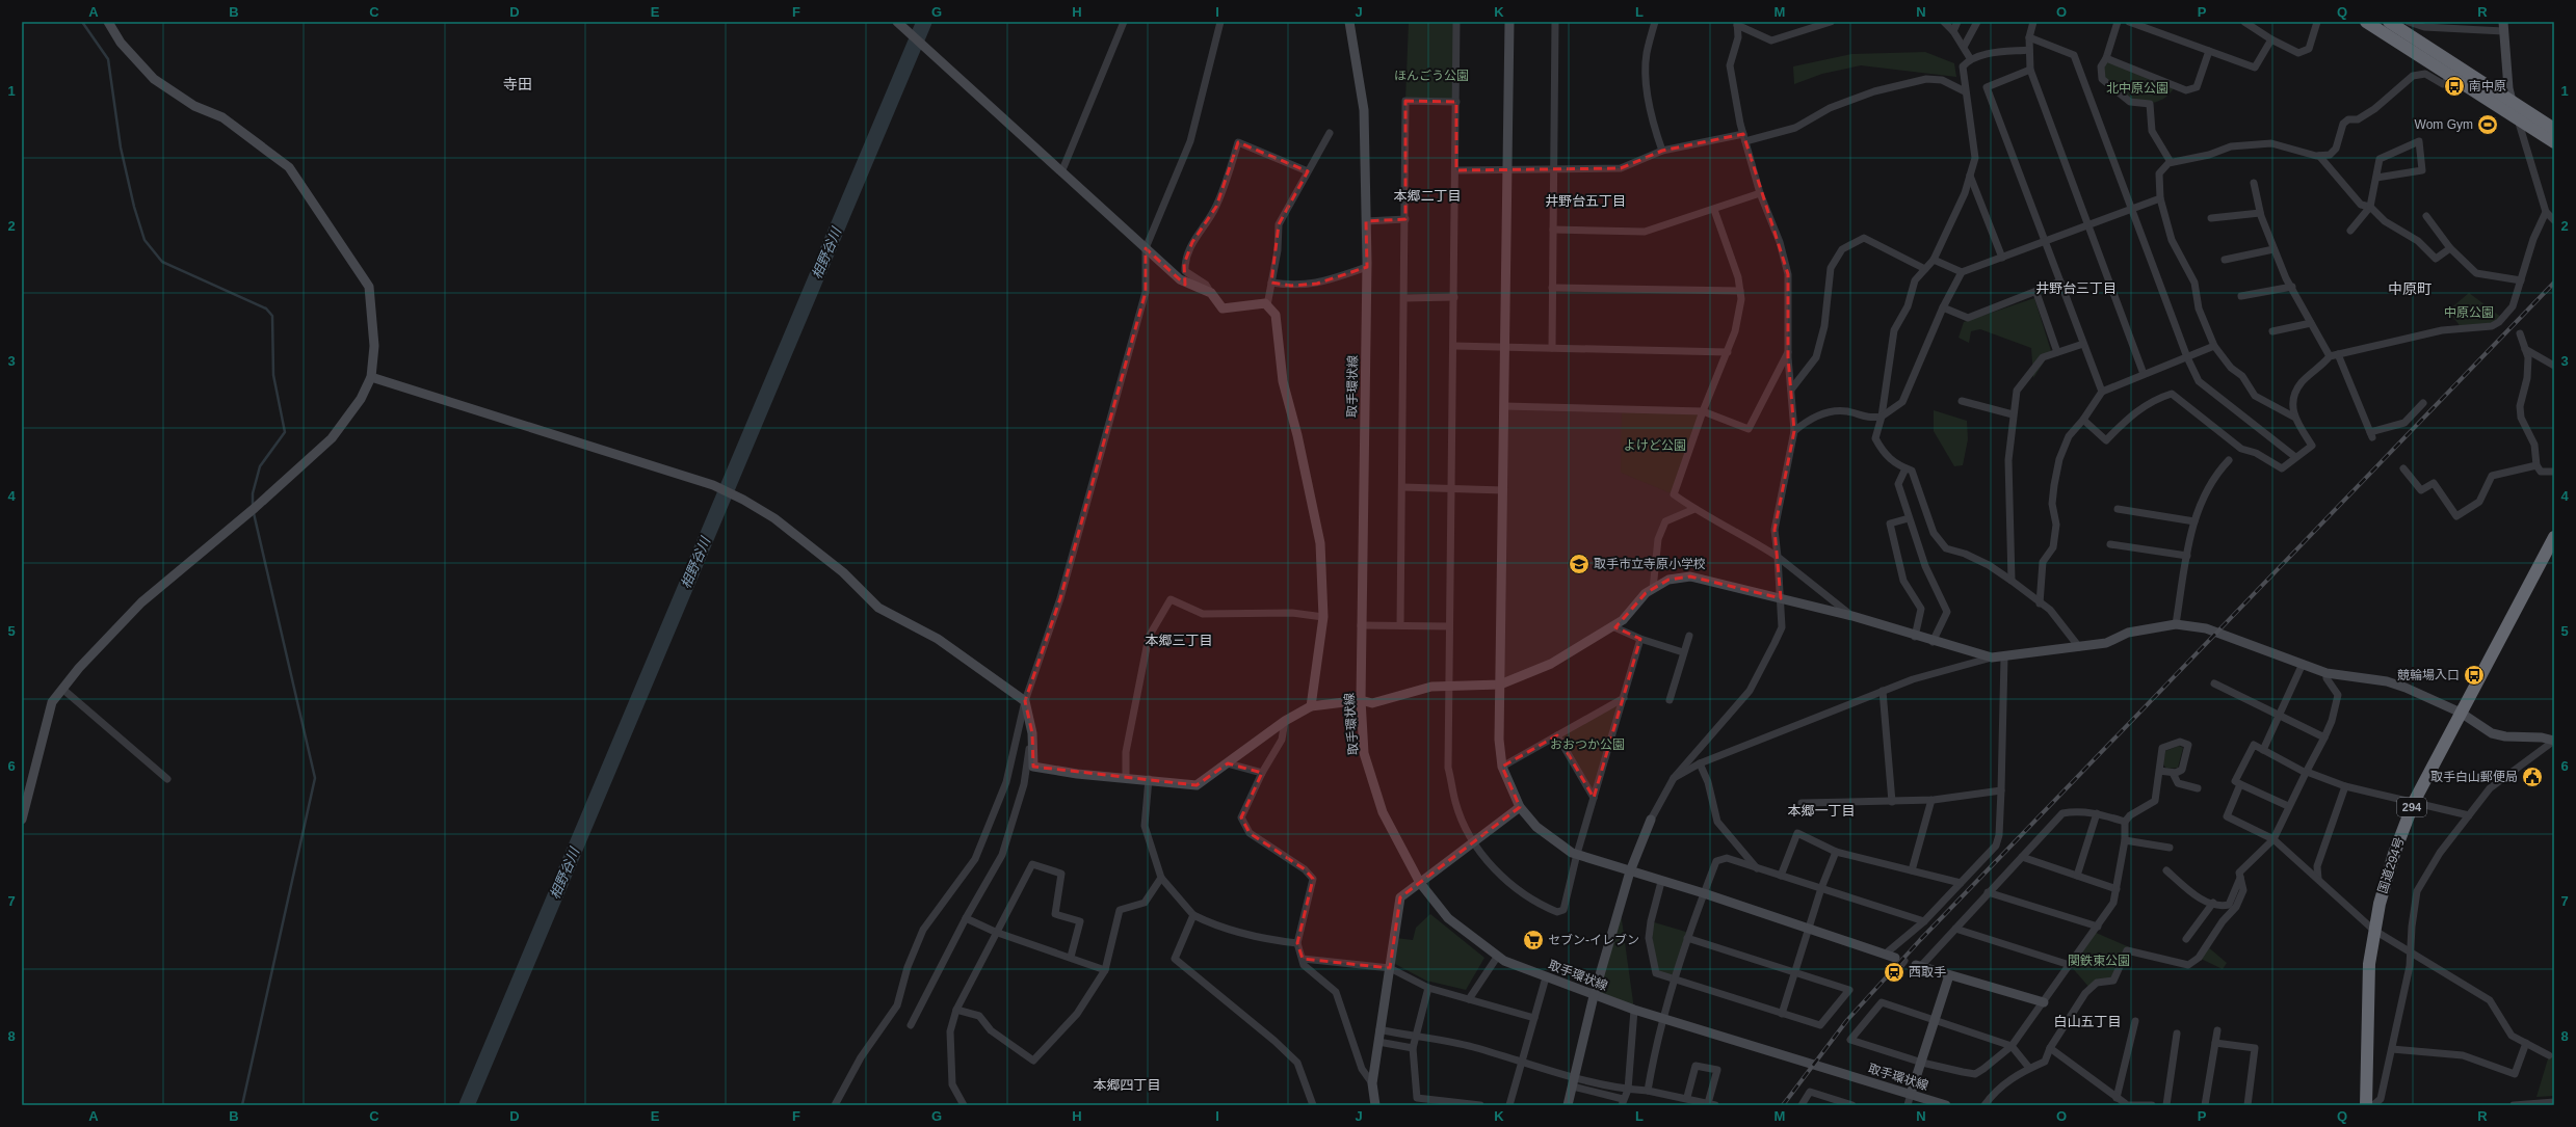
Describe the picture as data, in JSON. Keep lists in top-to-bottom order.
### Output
{
  "streets": {
    "highway": ["294", "国道294号"],
    "street": ["取手環状線"]
  },
  "districts": [
    "寺田",
    "本郷二丁目",
    "井野台五丁目",
    "井野台三丁目",
    "中原町",
    "本郷三丁目",
    "本郷一丁目",
    "白山五丁目",
    "本郷四丁目"
  ],
  "water": ["相野谷川"],
  "parks": [
    "ほんごう公園",
    "北中原公園",
    "中原公園",
    "よけど公園",
    "おおつか公園",
    "関鉄東公園"
  ],
  "places": {
    "bus stop": ["南中原", "競輪場入口"],
    "sports": ["Wom Gym"],
    "school or university": ["取手市立寺原小学校"],
    "public building": ["取手白山郵便局"],
    "supermarket": ["セブン-イレブン"],
    "station": ["西取手"]
  },
  "grid": {
    "columns": [
      "A",
      "B",
      "C",
      "D",
      "E",
      "F",
      "G",
      "H",
      "I",
      "J",
      "K",
      "L",
      "M",
      "N",
      "O",
      "P",
      "Q",
      "R"
    ],
    "rows": [
      "1",
      "2",
      "3",
      "4",
      "5",
      "6",
      "7",
      "8"
    ]
  }
}
